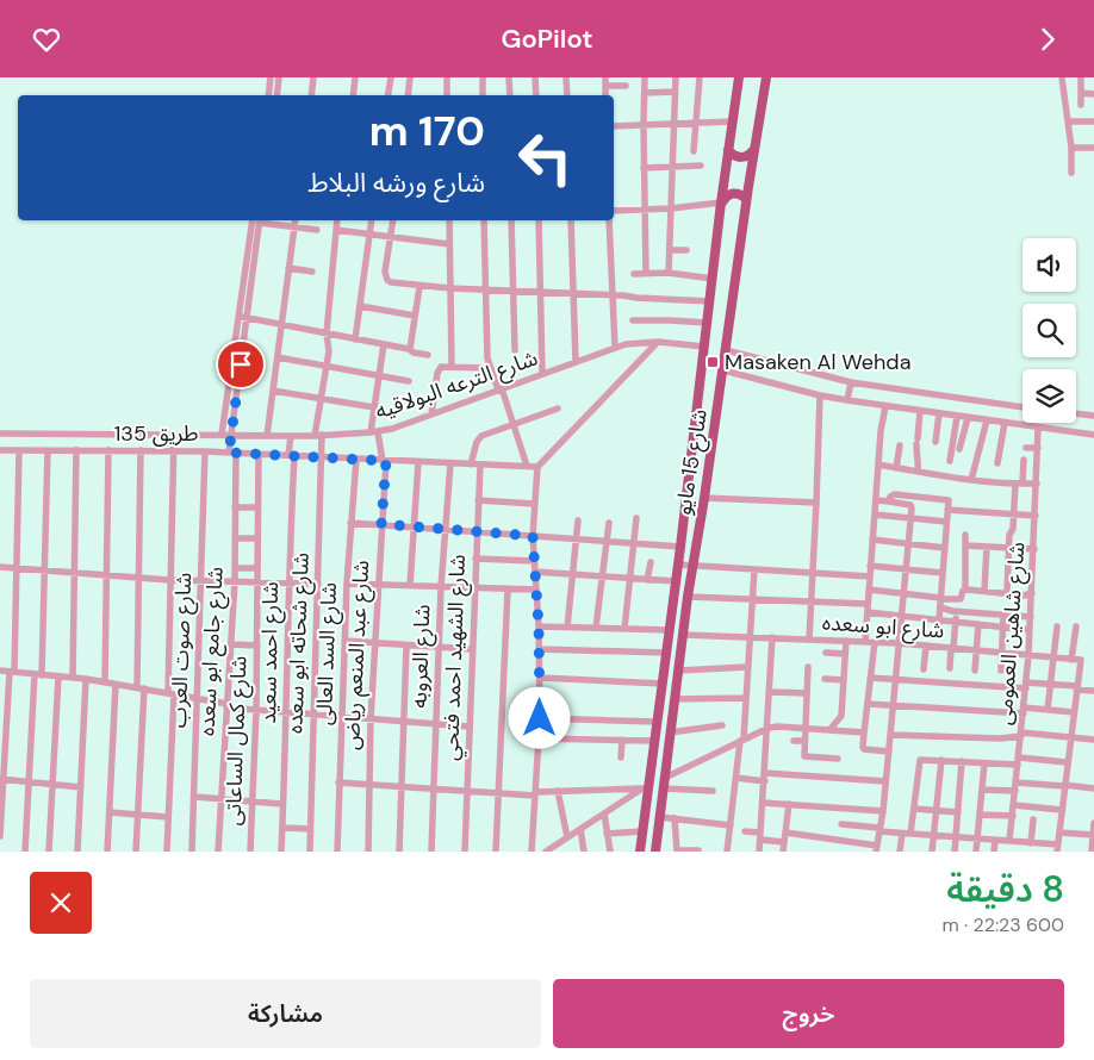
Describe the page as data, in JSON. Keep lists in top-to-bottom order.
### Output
{
  "streets": {
    "main road": ["شارع 15 مايو"],
    "street": [
      "شارع الترعه البولاقيه",
      "طريق 135",
      "شارع ابو سعده",
      "شارع شاهين العمومى",
      "شارع شحاته ابو سعده",
      "شارع صوت العرب",
      "شارع جامع ابو سعده",
      "شارع احمد سعيد",
      "شارع السد العالى",
      "شارع عبد المنعم رياض",
      "شارع العروبه",
      "شارع الشهيد احمد فتحي",
      "شارع كمال الساعاتى"
    ]
  },
  "crossings": [
    ["شارع الترعه البولاقيه", "شارع 15 مايو"],
    ["شارع الترعه البولاقيه", "شارع شحاته ابو سعده"],
    ["شارع الترعه البولاقيه", "شارع جامع ابو سعده"],
    ["شارع الترعه البولاقيه", "شارع احمد سعيد"],
    ["شارع الترعه البولاقيه", "شارع عبد المنعم رياض"],
    ["طريق 135", "شارع شحاته ابو سعده"],
    ["طريق 135", "شارع صوت العرب"],
    ["طريق 135", "شارع جامع ابو سعده"],
    ["طريق 135", "شارع احمد سعيد"],
    ["طريق 135", "شارع السد العالى"],
    ["طريق 135", "شارع عبد المنعم رياض"],
    ["طريق 135", "شارع العروبه"],
    ["طريق 135", "شارع الشهيد احمد فتحي"],
    ["طريق 135", "شارع كمال الساعاتى"],
    ["شارع 15 مايو", "شارع ابو سعده"],
    ["شارع ابو سعده", "شارع شاهين العمومى"]
  ],
  "places": {
    "transit": ["Masaken Al Wehda"]
  },
  "page": {
    "header": "GoPilot",
    "turn": ["170 m", "شارع ورشه البلاط"],
    "heading": ["8 دقيقة", "600 m · 22:23"],
    "buttons": ["خروج", "مشاركة"]
  }
}
